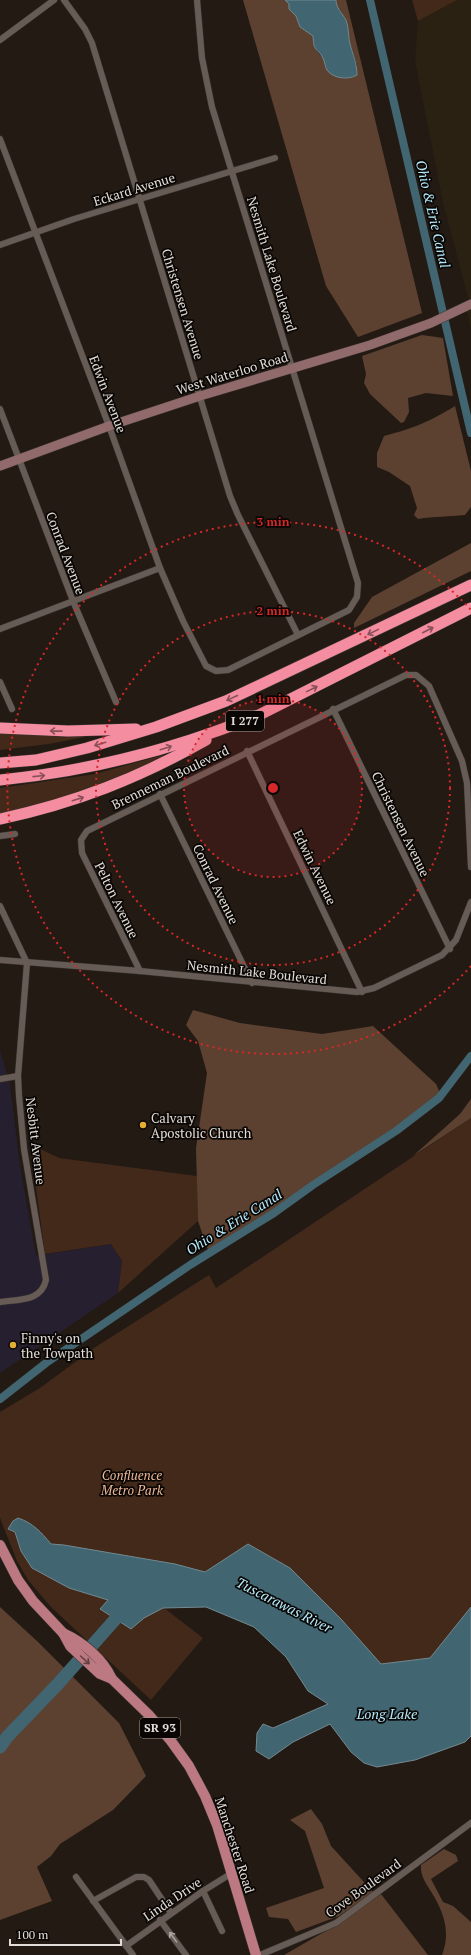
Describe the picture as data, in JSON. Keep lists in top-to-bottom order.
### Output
{
  "streets": {
    "highway": ["I 277"],
    "main road": ["West Waterloo Road", "SR 93", "Manchester Road"],
    "street": [
      "Eckard Avenue",
      "Nesmith Lake Boulevard",
      "Christensen Avenue",
      "Edwin Avenue",
      "Conrad Avenue",
      "Brenneman Boulevard",
      "Pelton Avenue",
      "Nesbitt Avenue",
      "Cove Boulevard",
      "Linda Drive"
    ]
  },
  "crossings": [
    ["Eckard Avenue", "Nesmith Lake Boulevard"],
    ["Eckard Avenue", "Christensen Avenue"],
    ["Eckard Avenue", "Edwin Avenue"],
    ["Nesmith Lake Boulevard", "Christensen Avenue"],
    ["Nesmith Lake Boulevard", "West Waterloo Road"],
    ["Nesmith Lake Boulevard", "Edwin Avenue"],
    ["Nesmith Lake Boulevard", "Conrad Avenue"],
    ["Nesmith Lake Boulevard", "Pelton Avenue"],
    ["Nesmith Lake Boulevard", "Nesbitt Avenue"],
    ["Christensen Avenue", "West Waterloo Road"],
    ["Christensen Avenue", "Edwin Avenue"],
    ["Christensen Avenue", "Brenneman Boulevard"],
    ["West Waterloo Road", "Edwin Avenue"],
    ["West Waterloo Road", "Conrad Avenue"],
    ["Edwin Avenue", "Brenneman Boulevard"],
    ["Conrad Avenue", "Brenneman Boulevard"],
    ["Brenneman Boulevard", "Pelton Avenue"],
    ["Manchester Road", "Linda Drive"]
  ],
  "water": ["Ohio & Erie Canal", "Tuscarawas River", "Long Lake"],
  "parks": ["Confluence Metro Park"],
  "places": ["Calvary Apostolic Church", "Finny's on the Towpath"],
  "scale_bar": "100 m",
  "rings": ["3 min", "2 min", "1 min"]
}
